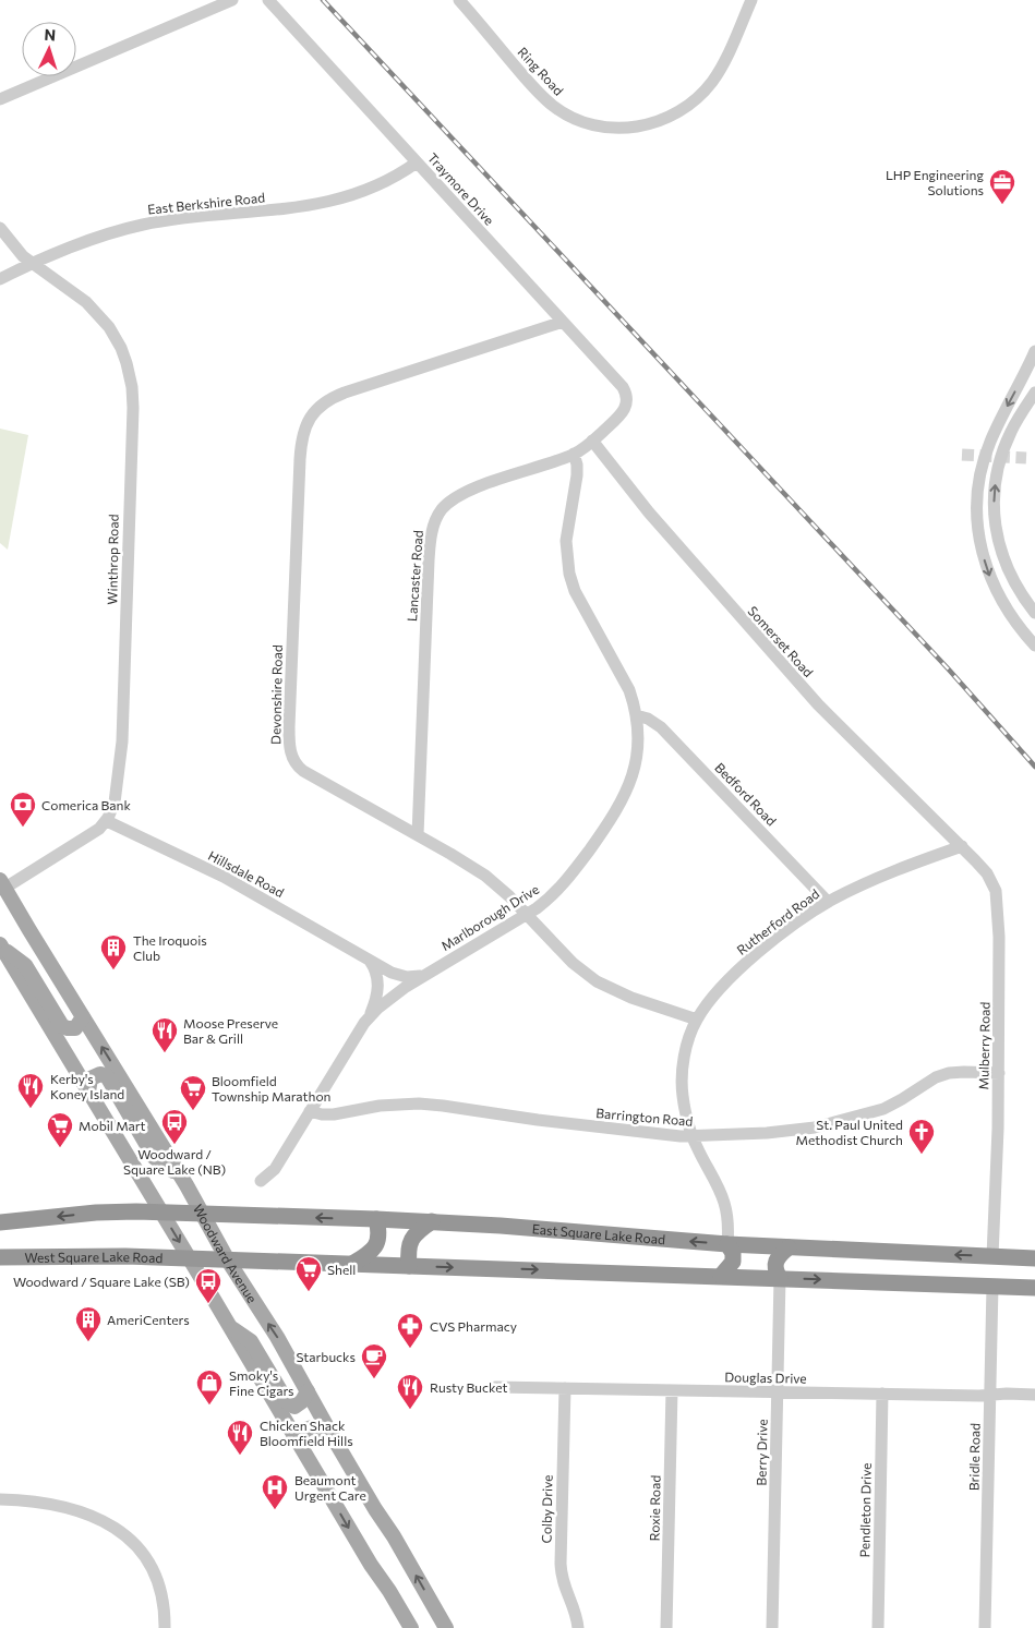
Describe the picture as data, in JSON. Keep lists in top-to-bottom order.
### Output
{
  "streets": {
    "highway": ["East Square Lake Road", "West Square Lake Road"],
    "main road": ["Woodward Avenue"],
    "street": [
      "Ring Road",
      "Traymore Drive",
      "East Berkshire Road",
      "Winthrop Road",
      "Lancaster Road",
      "Somerset Road",
      "Devonshire Road",
      "Bedford Road",
      "Hillsdale Road",
      "Marlborough Drive",
      "Rutherford Road",
      "Mulberry Road",
      "Barrington Road",
      "Douglas Drive",
      "Berry Drive",
      "Bridle Road",
      "Roxie Road",
      "Colby Drive",
      "Pendleton Drive"
    ]
  },
  "crossings": [
    ["Traymore Drive", "East Berkshire Road"],
    ["Traymore Drive", "Lancaster Road"],
    ["Traymore Drive", "Devonshire Road"],
    ["East Berkshire Road", "Winthrop Road"],
    ["Winthrop Road", "Hillsdale Road"],
    ["Lancaster Road", "Somerset Road"],
    ["Lancaster Road", "Devonshire Road"],
    ["Lancaster Road", "Marlborough Drive"],
    ["Somerset Road", "Rutherford Road"],
    ["Somerset Road", "Mulberry Road"],
    ["Devonshire Road", "Marlborough Drive"],
    ["Devonshire Road", "Rutherford Road"],
    ["Bedford Road", "Marlborough Drive"],
    ["Bedford Road", "Rutherford Road"],
    ["Hillsdale Road", "Marlborough Drive"],
    ["Marlborough Drive", "Barrington Road"],
    ["Rutherford Road", "Mulberry Road"],
    ["Rutherford Road", "Barrington Road"],
    ["Rutherford Road", "East Square Lake Road"],
    ["Mulberry Road", "Barrington Road"],
    ["Mulberry Road", "East Square Lake Road"],
    ["East Square Lake Road", "Woodward Avenue"],
    ["Douglas Drive", "Berry Drive"],
    ["Douglas Drive", "Bridle Road"],
    ["Douglas Drive", "Roxie Road"],
    ["Douglas Drive", "Colby Drive"],
    ["Douglas Drive", "Pendleton Drive"]
  ],
  "places": {
    "office": ["LHP Engineering Solutions"],
    "bank": ["Comerica Bank"],
    "building": ["The Iroquois Club", "AmeriCenters"],
    "restaurant": [
      "Moose Preserve Bar & Grill",
      "Kerby's Koney Island",
      "Rusty Bucket",
      "Chicken Shack Bloomfield Hills"
    ],
    "supermarket": ["Bloomfield Township Marathon", "Mobil Mart", "Shell"],
    "bus stop": ["Woodward / Square Lake (NB)", "Woodward / Square Lake (SB)"],
    "church": ["St. Paul United Methodist Church"],
    "pharmacy": ["CVS Pharmacy"],
    "cafe": ["Starbucks"],
    "shop": ["Smoky's Fine Cigars"],
    "hospital": ["Beaumont Urgent Care"]
  },
  "north": "top"
}
